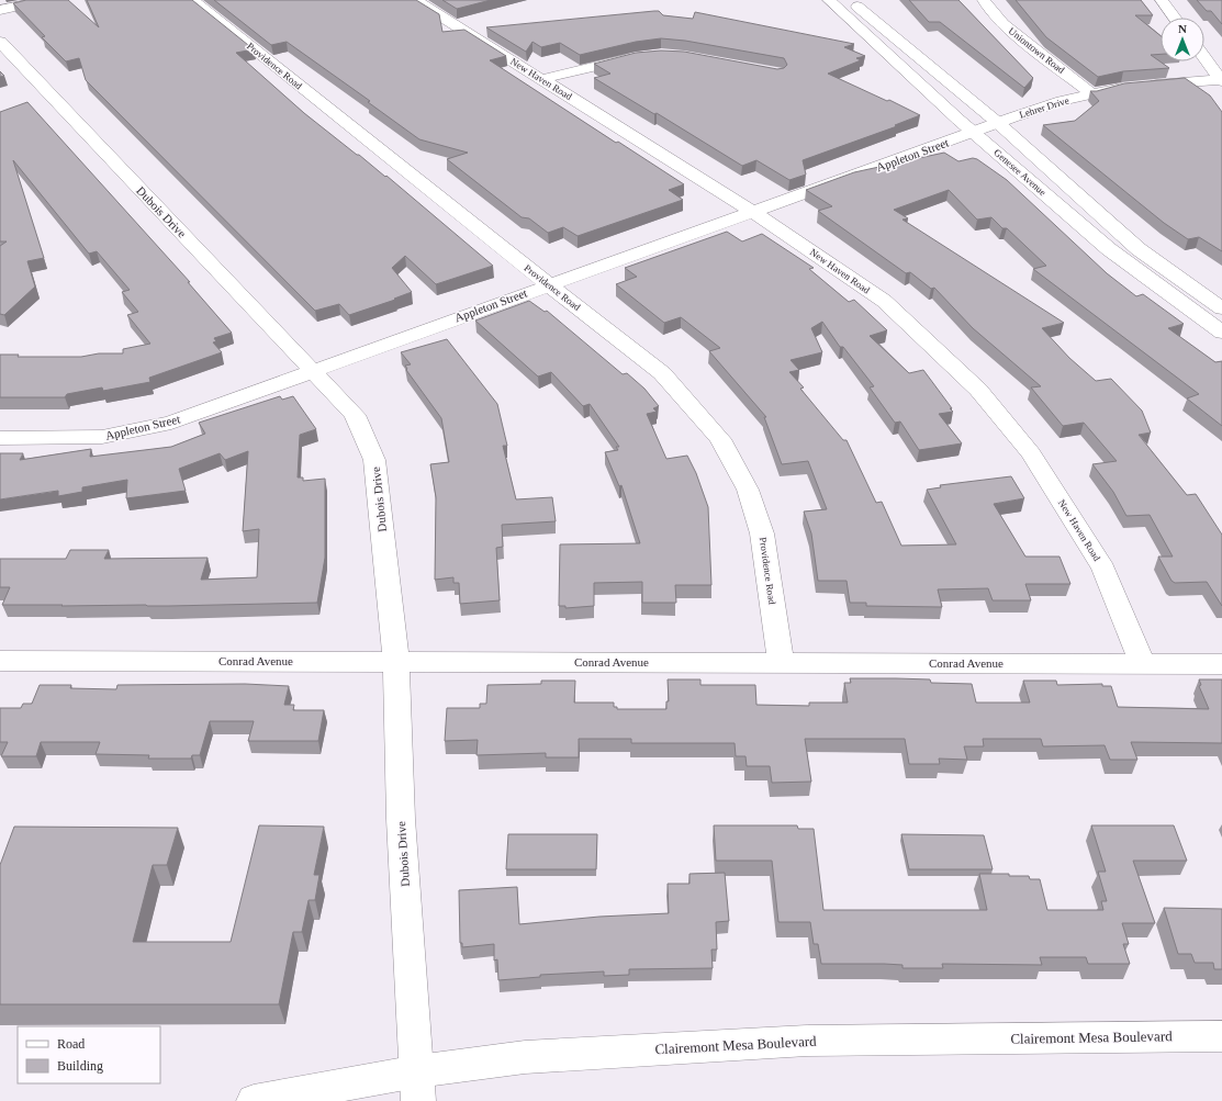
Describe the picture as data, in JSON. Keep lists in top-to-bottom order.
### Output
{
  "streets": {
    "street": [
      "Uniontown Road",
      "Providence Road",
      "New Haven Road",
      "Lehrer Drive",
      "Appleton Street",
      "Genesee Avenue",
      "Dubois Drive",
      "Conrad Avenue",
      "Clairemont Mesa Boulevard"
    ]
  },
  "crossings": [
    ["Uniontown Road", "Lehrer Drive"],
    ["Providence Road", "Appleton Street"],
    ["Providence Road", "Conrad Avenue"],
    ["New Haven Road", "Appleton Street"],
    ["New Haven Road", "Conrad Avenue"],
    ["Lehrer Drive", "Appleton Street"],
    ["Lehrer Drive", "Genesee Avenue"],
    ["Appleton Street", "Genesee Avenue"],
    ["Appleton Street", "Dubois Drive"],
    ["Dubois Drive", "Conrad Avenue"],
    ["Dubois Drive", "Clairemont Mesa Boulevard"]
  ],
  "legend": ["Road", "Building"],
  "north": "top"
}
